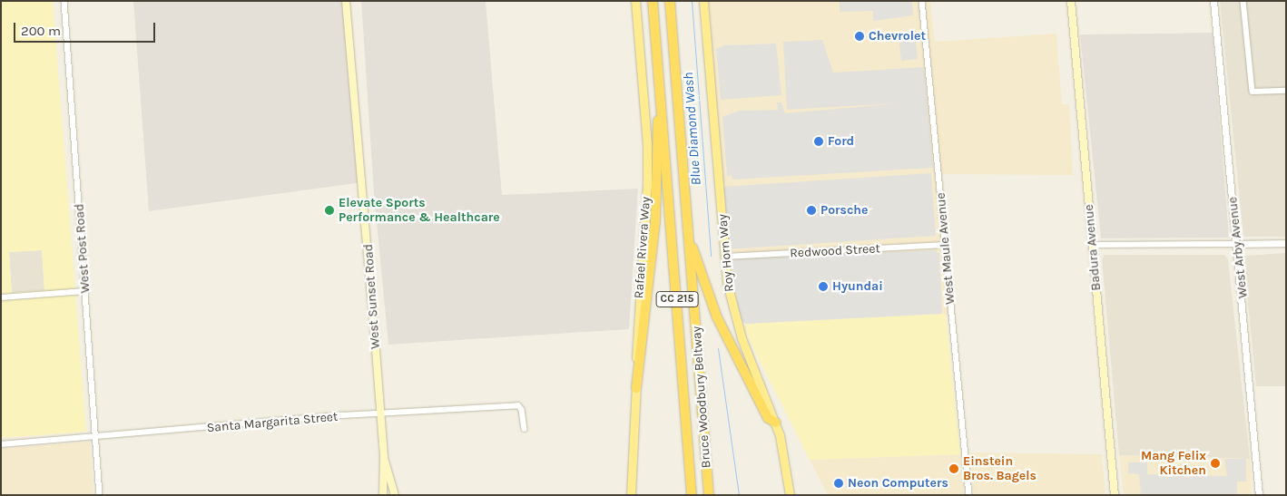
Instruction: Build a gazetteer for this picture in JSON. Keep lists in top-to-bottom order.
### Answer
{
  "streets": {
    "highway": ["CC 215", "Bruce Woodbury Beltway"],
    "main road": [
      "Rafael Rivera Way",
      "Badura Avenue",
      "Roy Horn Way",
      "West Sunset Road"
    ],
    "street": [
      "West Arby Avenue",
      "West Post Road",
      "West Maule Avenue",
      "Redwood Street",
      "Santa Margarita Street"
    ]
  },
  "crossings": [
    ["West Post Road", "Santa Margarita Street"],
    ["West Maule Avenue", "Redwood Street"],
    ["Redwood Street", "Roy Horn Way"],
    ["West Sunset Road", "Santa Margarita Street"]
  ],
  "water": ["Blue Diamond Wash"],
  "places": [
    "Chevrolet",
    "Ford",
    "Elevate Sports Performance & Healthcare",
    "Porsche",
    "Hyundai",
    "Mang Felix Kitchen",
    "Einstein Bros. Bagels",
    "Neon Computers"
  ],
  "scale_bar": "200 m"
}
